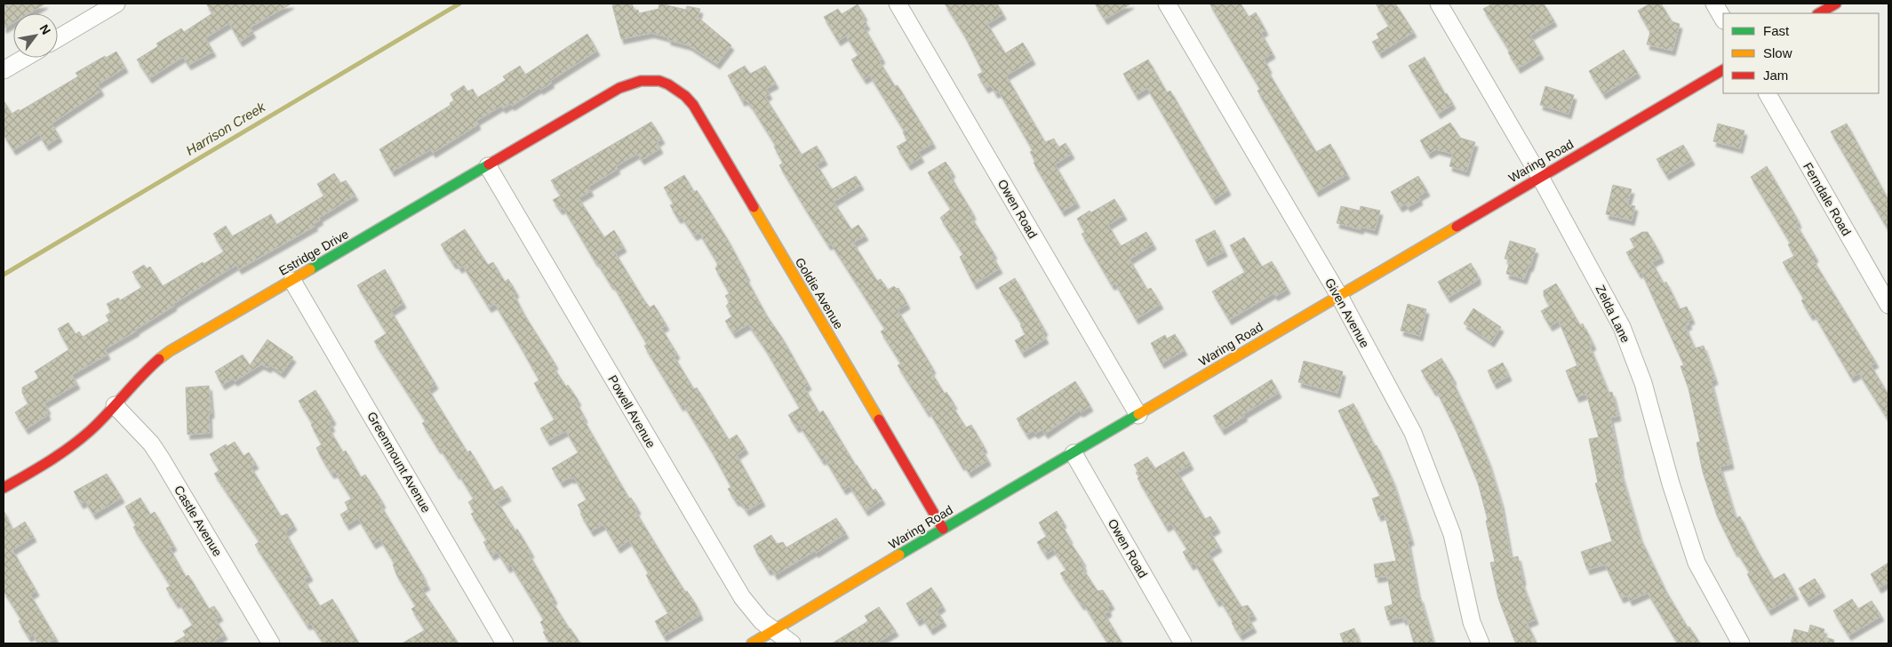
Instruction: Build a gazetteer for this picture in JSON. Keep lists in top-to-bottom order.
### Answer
{
  "streets": {
    "street": [
      "Waring Road",
      "Ferndale Road",
      "Owen Road",
      "Estridge Drive",
      "Goldie Avenue",
      "Given Avenue",
      "Zelda Lane",
      "Powell Avenue",
      "Greenmount Avenue",
      "Castle Avenue"
    ]
  },
  "crossings": [
    ["Waring Road", "Owen Road"],
    ["Waring Road", "Goldie Avenue"],
    ["Waring Road", "Given Avenue"],
    ["Waring Road", "Zelda Lane"],
    ["Waring Road", "Powell Avenue"],
    ["Estridge Drive", "Goldie Avenue"],
    ["Estridge Drive", "Powell Avenue"],
    ["Estridge Drive", "Greenmount Avenue"],
    ["Estridge Drive", "Castle Avenue"]
  ],
  "water": ["Harrison Creek"],
  "legend": ["Fast", "Slow", "Jam"],
  "north": "top right"
}
